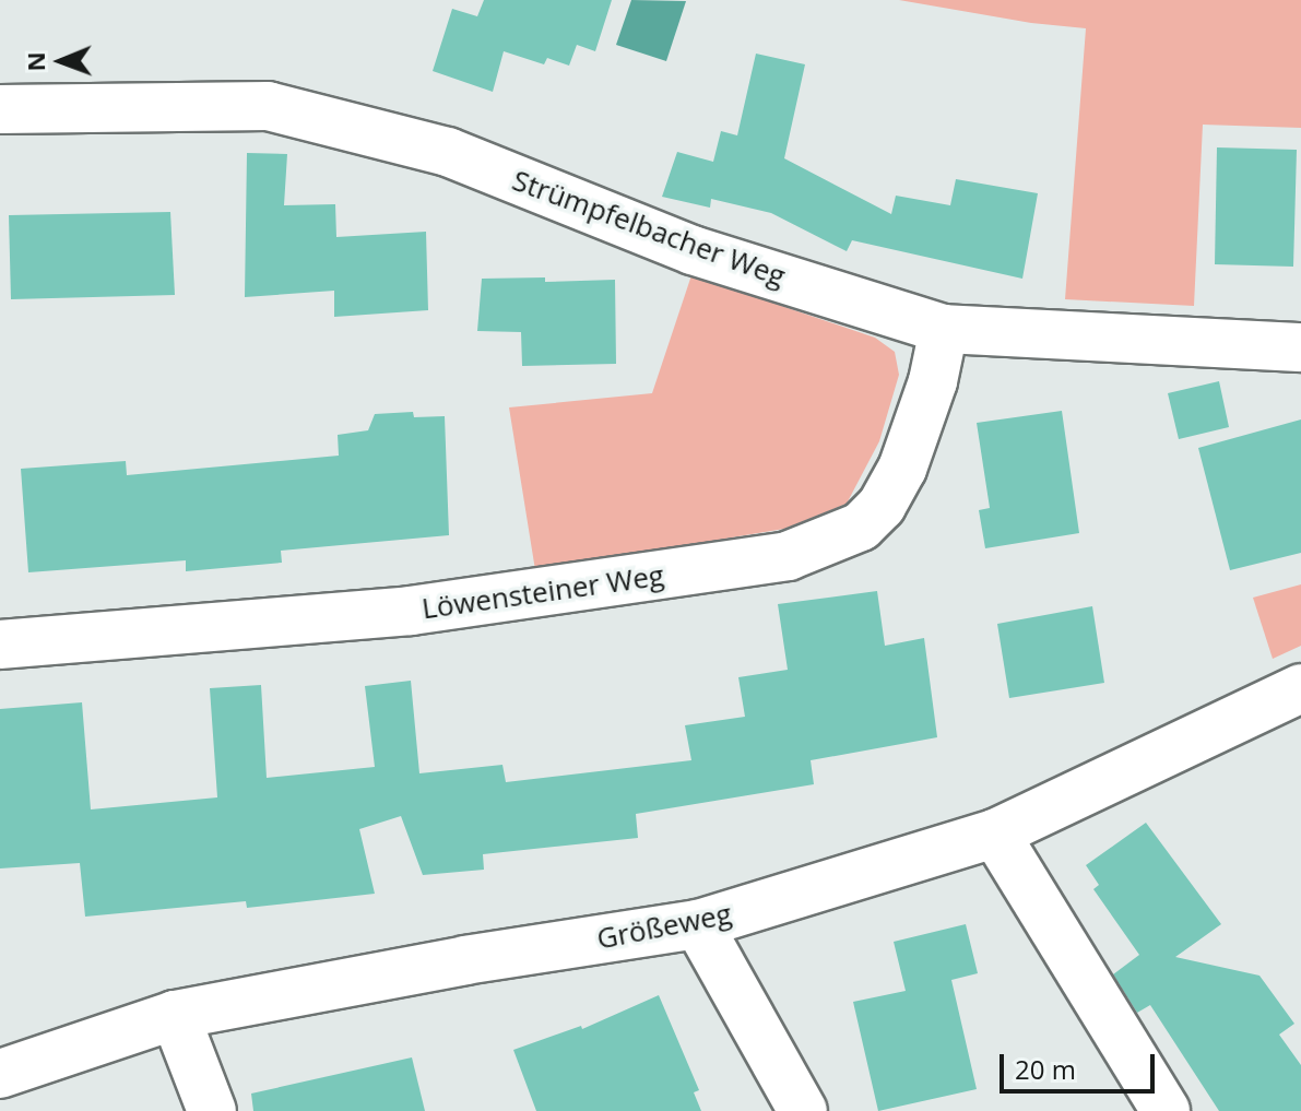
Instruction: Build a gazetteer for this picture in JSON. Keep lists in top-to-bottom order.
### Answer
{
  "streets": {
    "street": ["Strümpfelbacher Weg", "Löwensteiner Weg", "Größeweg"]
  },
  "crossings": [
    ["Strümpfelbacher Weg", "Löwensteiner Weg"]
  ],
  "scale_bar": "20 m",
  "north": "left"
}
